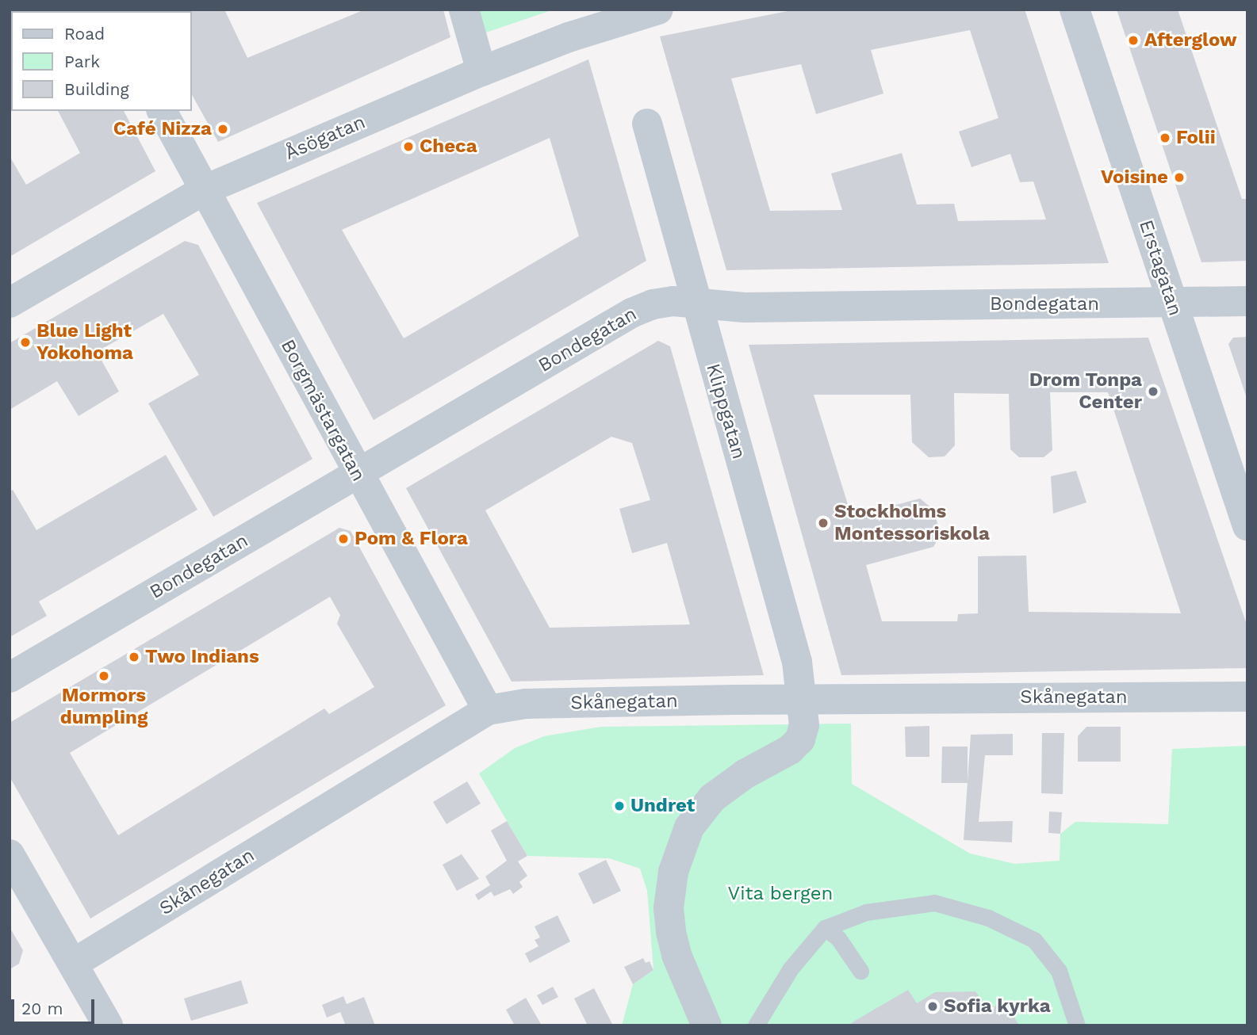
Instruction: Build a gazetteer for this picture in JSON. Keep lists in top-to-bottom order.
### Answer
{
  "streets": {
    "street": [
      "Åsögatan",
      "Erstagatan",
      "Bondegatan",
      "Borgmästargatan",
      "Klippgatan",
      "Skånegatan"
    ]
  },
  "crossings": [
    ["Åsögatan", "Borgmästargatan"],
    ["Erstagatan", "Bondegatan"],
    ["Bondegatan", "Borgmästargatan"],
    ["Bondegatan", "Klippgatan"],
    ["Borgmästargatan", "Skånegatan"],
    ["Klippgatan", "Skånegatan"]
  ],
  "parks": ["Vita bergen"],
  "places": [
    "Afterglow",
    "Café Nizza",
    "Folii",
    "Checa",
    "Voisine",
    "Blue Light Yokohoma",
    "Drom Tonpa Center",
    "Stockholms Montessoriskola",
    "Pom & Flora",
    "Two Indians",
    "Mormors dumpling",
    "Undret",
    "Sofia kyrka"
  ],
  "legend": ["Road", "Park", "Building"],
  "scale_bar": "20 m"
}
